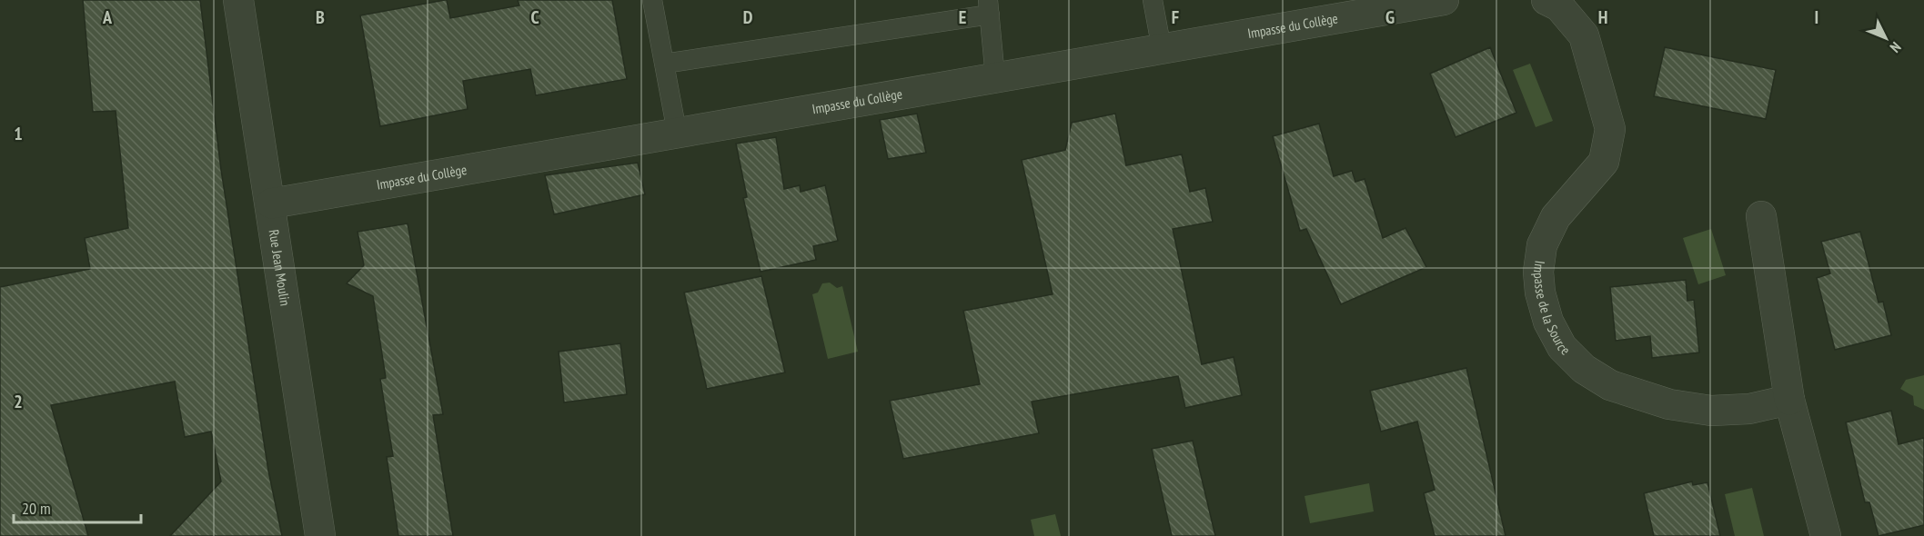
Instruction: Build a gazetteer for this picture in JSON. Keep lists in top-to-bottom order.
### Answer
{
  "streets": {
    "street": ["Impasse du Collège", "Rue Jean Moulin", "Impasse de la Source"]
  },
  "crossings": [
    ["Impasse du Collège", "Rue Jean Moulin"]
  ],
  "scale_bar": "20 m",
  "north": "bottom right",
  "grid": {
    "columns": [
      "A",
      "B",
      "C",
      "D",
      "E",
      "F",
      "G",
      "H",
      "I"
    ],
    "rows": ["1", "2"]
  }
}
